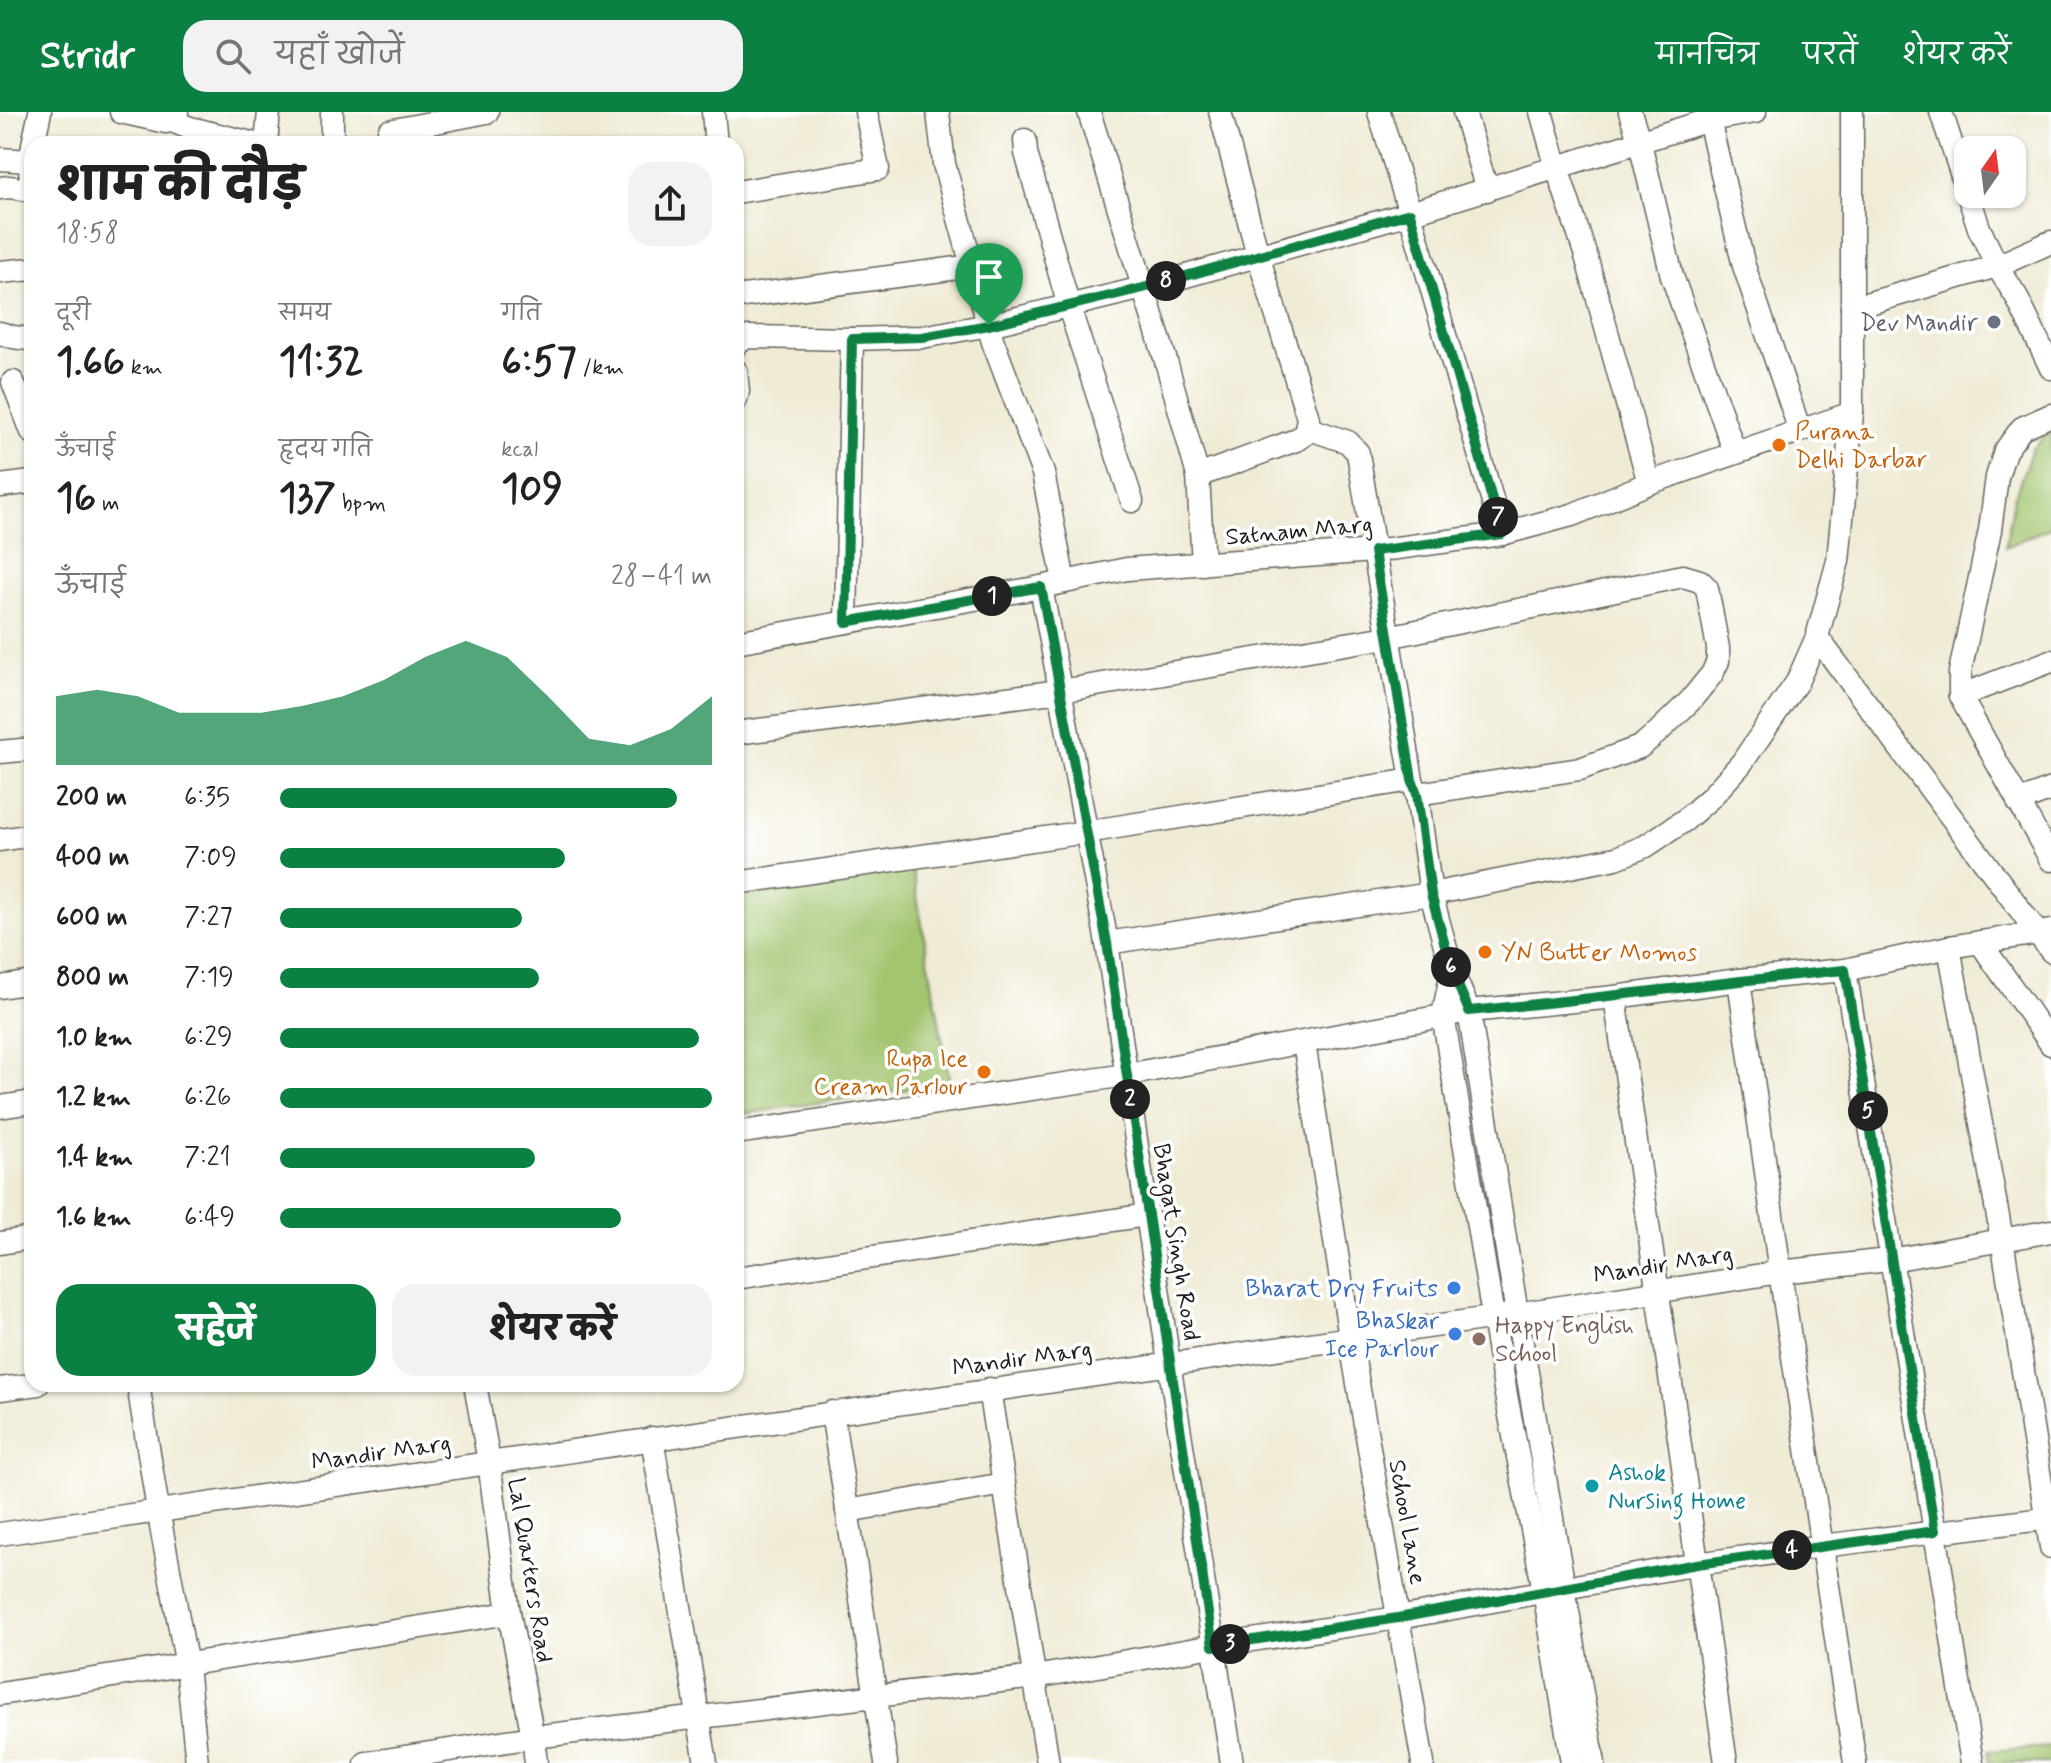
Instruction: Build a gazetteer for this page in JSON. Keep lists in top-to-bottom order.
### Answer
{
  "streets": {
    "street": [
      "Satnam Marg",
      "Bhagat Singh Road",
      "Mandir Marg",
      "School Lane",
      "Lal Quarters Road"
    ]
  },
  "crossings": [
    ["Satnam Marg", "Bhagat Singh Road"],
    ["Bhagat Singh Road", "Mandir Marg"],
    ["Mandir Marg", "School Lane"],
    ["Mandir Marg", "Lal Quarters Road"]
  ],
  "places": [
    "Dev Mandir",
    "Purana Delhi Darbar",
    "YN Butter Momos",
    "Rupa Ice Cream Parlour",
    "Bharat Dry Fruits",
    "Bhaskar Ice Parlour",
    "Happy English School",
    "Ashok Nursing Home"
  ],
  "north": "top",
  "page": {
    "header": "Stridr",
    "search": "यहाँ खोजें",
    "nav": ["मानचित्र", "परतें", "शेयर करें"],
    "heading": ["शाम की दौड़", "18:58"],
    "pins": [
      "8",
      "7",
      "1",
      "6",
      "2",
      "5",
      "4",
      "3"
    ],
    "stats": [
      ["दूरी", "1.66 km"],
      ["समय", "11:32"],
      ["गति", "6:57 /km"],
      ["ऊँचाई", "16 m"],
      ["हृदय गति", "137 bpm"],
      ["kcal", "109"]
    ],
    "chart": ["ऊँचाई", "28–41 m"],
    "list": [
      {
        "name": "200 m",
        "note": "6:35"
      },
      {
        "name": "400 m",
        "note": "7:09"
      },
      {
        "name": "600 m",
        "note": "7:27"
      },
      {
        "name": "800 m",
        "note": "7:19"
      },
      {
        "name": "1.0 km",
        "note": "6:29"
      },
      {
        "name": "1.2 km",
        "note": "6:26"
      },
      {
        "name": "1.4 km",
        "note": "7:21"
      },
      {
        "name": "1.6 km",
        "note": "6:49"
      }
    ],
    "buttons": ["सहेजें", "शेयर करें"]
  }
}
